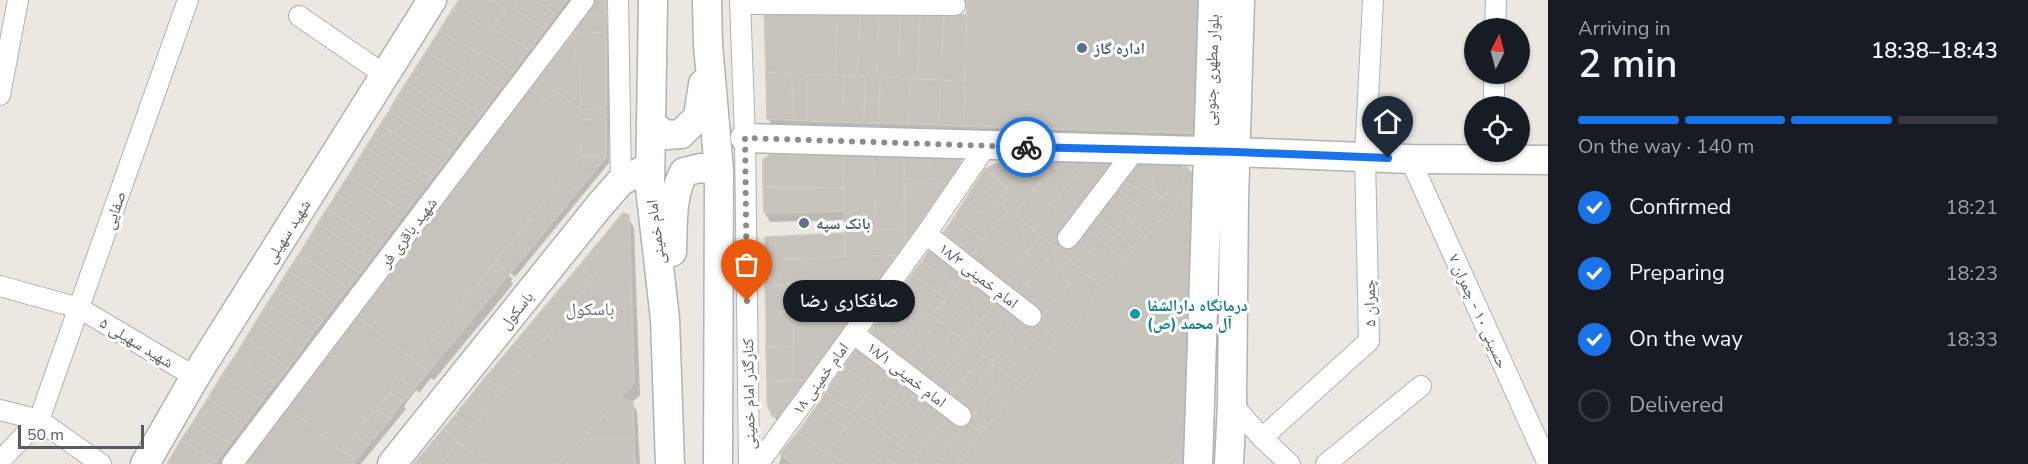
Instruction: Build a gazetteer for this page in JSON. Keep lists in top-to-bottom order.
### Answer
{
  "streets": {
    "street": [
      "بلوار مطهری جنوبی",
      "صفایی",
      "شهید سهیلی",
      "شهید باقری فر",
      "امام خمینی",
      "امام خمینی ۱۸/۳",
      "چمران ۵",
      "باسکول",
      "حسينی ۱۰ - چمران ۷",
      "شهید سهیلی ۵",
      "امام خمینی ۱۸/۱",
      "امام خمینی ۱۸",
      "کنارگذر امام خمینی"
    ]
  },
  "crossings": [
    ["صفایی", "شهید سهیلی ۵"],
    ["شهید سهیلی", "شهید سهیلی ۵"],
    ["امام خمینی", "باسکول"],
    ["امام خمینی ۱۸/۳", "امام خمینی ۱۸"],
    ["امام خمینی ۱۸/۱", "امام خمینی ۱۸"]
  ],
  "districts": ["باسکول"],
  "places": [
    "اداره گاز",
    "بانک سپه",
    "صافکاری رضا",
    "درمانگاه دارالشفا آل محمد (ص)"
  ],
  "scale_bar": "50 m",
  "north": "top",
  "page": {
    "heading": ["2 min", "Arriving in", "18:38–18:43"],
    "bar": "On the way · 140 m",
    "list": [
      ["Confirmed", "18:21"],
      ["Preparing", "18:23"],
      ["On the way", "18:33"],
      "Delivered"
    ],
    "bubble": "صافکاری رضا",
    "scale": "50 m"
  }
}
